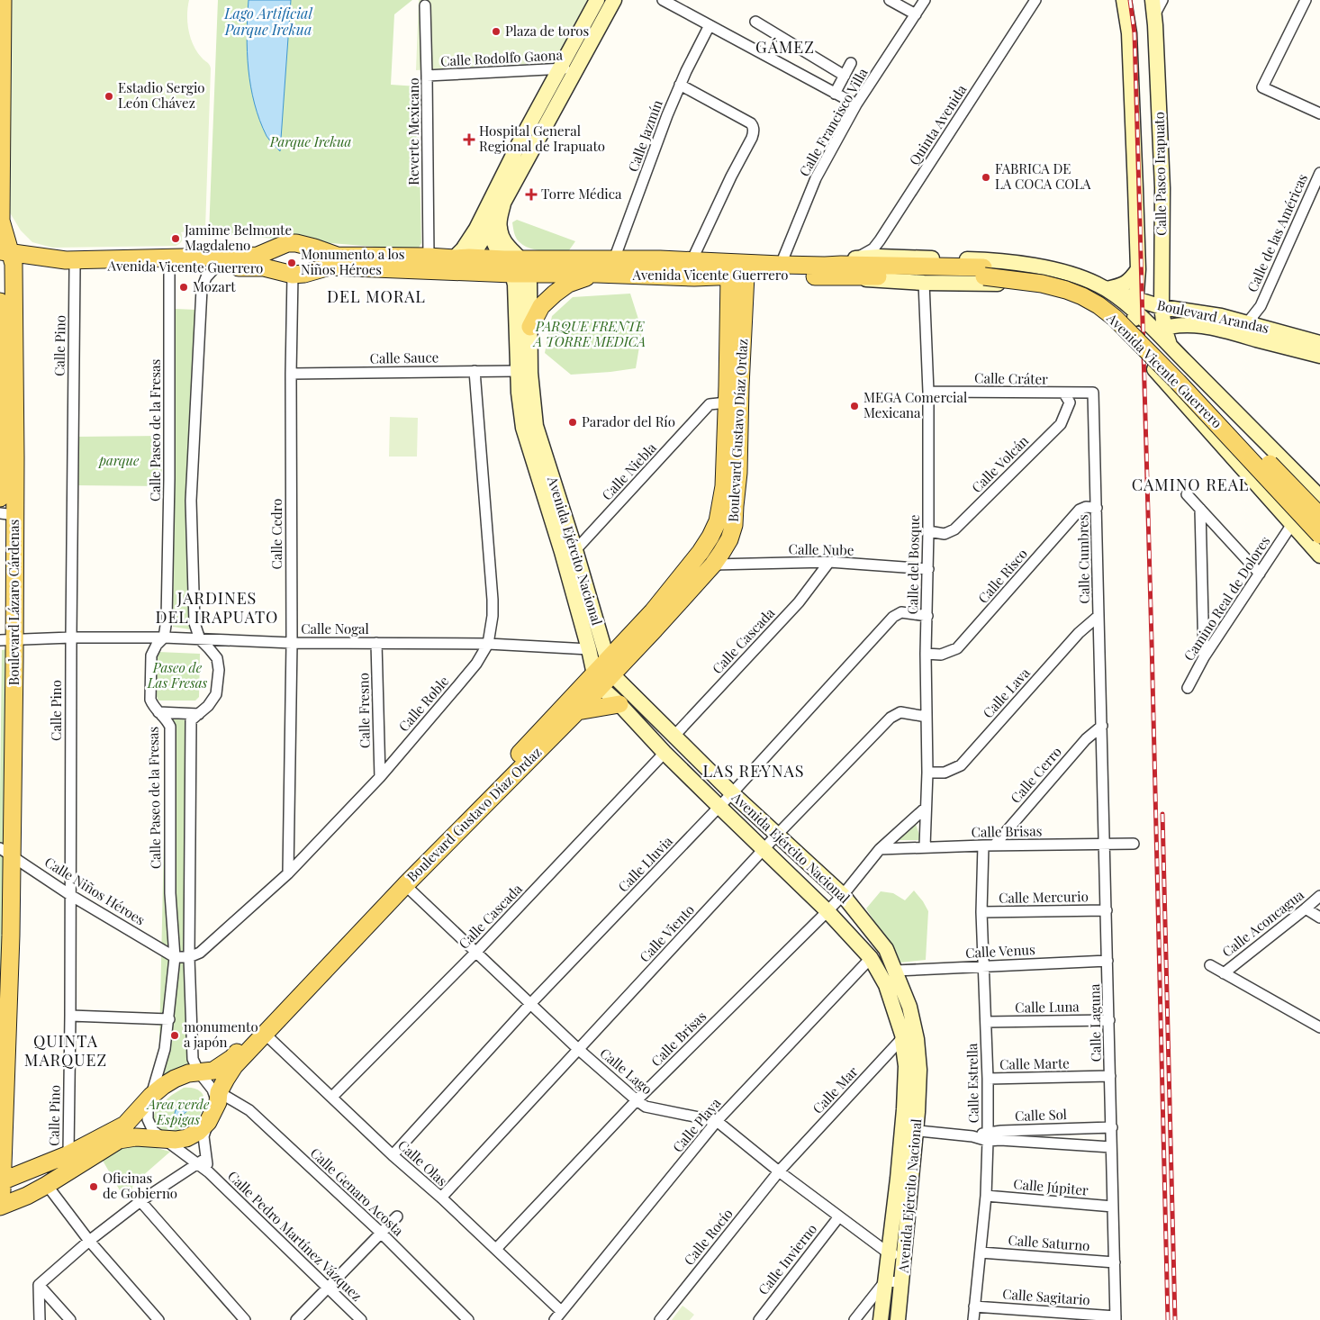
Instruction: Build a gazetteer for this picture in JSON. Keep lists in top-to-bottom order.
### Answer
{
  "streets": {
    "main road": [
      "Calle Paseo Irapuato",
      "Avenida Vicente Guerrero",
      "Boulevard Arandas",
      "Boulevard Gustavo Díaz Ordaz",
      "Avenida Ejército Nacional",
      "Boulevard Lázaro Cárdenas"
    ],
    "street": [
      "Calle Rodolfo Gaona",
      "Calle Francisco Villa",
      "Quinta Avenida",
      "Reverte Mexicano",
      "Calle Jazmín",
      "Calle de las Américas",
      "Calle Pino",
      "Calle Sauce",
      "Calle Cráter",
      "Calle Paseo de la Fresas",
      "Calle Volcán",
      "Calle Niebla",
      "Calle Cedro",
      "Calle Nube",
      "Calle Cumbres",
      "Calle del Bosque",
      "Calle Risco",
      "Camino Real de Dolores",
      "Calle Nogal",
      "Calle Cascada",
      "Calle Lava",
      "Calle Roble",
      "Calle Fresno",
      "Calle Cerro",
      "Calle Brisas",
      "Calle Lluvia",
      "Calle Niños Héroes",
      "Calle Mercurio",
      "Calle Aconcagua",
      "Calle Viento",
      "Calle Venus",
      "Calle Luna",
      "Calle Laguna",
      "Calle Marte",
      "Calle Lago",
      "Calle Estrella",
      "Calle Mar",
      "Calle Sol",
      "Calle Playa",
      "Calle Olas",
      "Calle Júpiter",
      "Calle Genaro Acosta",
      "Calle Pedro Martínez Vázquez",
      "Calle Rocío",
      "Calle Saturno",
      "Calle Invierno",
      "Calle Sagitario"
    ]
  },
  "crossings": [
    ["Calle Rodolfo Gaona", "Reverte Mexicano"],
    ["Calle Francisco Villa", "Avenida Vicente Guerrero"],
    ["Quinta Avenida", "Avenida Vicente Guerrero"],
    ["Quinta Avenida", "Boulevard Arandas"],
    ["Reverte Mexicano", "Avenida Vicente Guerrero"],
    ["Calle Jazmín", "Avenida Vicente Guerrero"],
    ["Calle Paseo Irapuato", "Boulevard Arandas"],
    ["Calle de las Américas", "Boulevard Arandas"],
    ["Avenida Vicente Guerrero", "Boulevard Arandas"],
    ["Avenida Vicente Guerrero", "Calle Pino"],
    ["Avenida Vicente Guerrero", "Calle Paseo de la Fresas"],
    ["Avenida Vicente Guerrero", "Boulevard Gustavo Díaz Ordaz"],
    ["Avenida Vicente Guerrero", "Calle Cedro"],
    ["Avenida Vicente Guerrero", "Avenida Ejército Nacional"],
    ["Avenida Vicente Guerrero", "Boulevard Lázaro Cárdenas"],
    ["Calle Pino", "Boulevard Gustavo Díaz Ordaz"],
    ["Calle Pino", "Calle Nogal"],
    ["Calle Pino", "Calle Niños Héroes"],
    ["Calle Sauce", "Calle Cedro"],
    ["Calle Sauce", "Avenida Ejército Nacional"],
    ["Calle Sauce", "Calle Roble"],
    ["Calle Cráter", "Calle Volcán"],
    ["Calle Cráter", "Calle Cumbres"],
    ["Calle Cráter", "Calle del Bosque"],
    ["Calle Paseo de la Fresas", "Boulevard Gustavo Díaz Ordaz"],
    ["Calle Paseo de la Fresas", "Calle Nogal"],
    ["Calle Paseo de la Fresas", "Calle Niños Héroes"],
    ["Calle Paseo de la Fresas", "Calle Genaro Acosta"],
    ["Calle Paseo de la Fresas", "Calle Pedro Martínez Vázquez"],
    ["Boulevard Gustavo Díaz Ordaz", "Calle Niebla"],
    ["Boulevard Gustavo Díaz Ordaz", "Calle Nube"],
    ["Boulevard Gustavo Díaz Ordaz", "Avenida Ejército Nacional"],
    ["Boulevard Gustavo Díaz Ordaz", "Boulevard Lázaro Cárdenas"],
    ["Boulevard Gustavo Díaz Ordaz", "Calle Lago"],
    ["Boulevard Gustavo Díaz Ordaz", "Calle Olas"],
    ["Boulevard Gustavo Díaz Ordaz", "Calle Genaro Acosta"],
    ["Boulevard Gustavo Díaz Ordaz", "Calle Pedro Martínez Vázquez"],
    ["Calle Volcán", "Calle del Bosque"],
    ["Calle Niebla", "Avenida Ejército Nacional"],
    ["Calle Cedro", "Calle Nogal"],
    ["Calle Cedro", "Calle Roble"],
    ["Calle Nube", "Calle del Bosque"],
    ["Calle Nube", "Calle Cascada"],
    ["Avenida Ejército Nacional", "Calle Nogal"],
    ["Avenida Ejército Nacional", "Calle Cascada"],
    ["Avenida Ejército Nacional", "Calle Brisas"],
    ["Avenida Ejército Nacional", "Calle Lluvia"],
    ["Avenida Ejército Nacional", "Calle Viento"],
    ["Avenida Ejército Nacional", "Calle Venus"],
    ["Avenida Ejército Nacional", "Calle Lago"],
    ["Avenida Ejército Nacional", "Calle Mar"],
    ["Avenida Ejército Nacional", "Calle Sol"],
    ["Avenida Ejército Nacional", "Calle Playa"],
    ["Calle Cumbres", "Calle Risco"],
    ["Calle Cumbres", "Calle Lava"],
    ["Calle Cumbres", "Calle Cerro"],
    ["Calle Cumbres", "Calle Laguna"],
    ["Calle del Bosque", "Calle Risco"],
    ["Calle del Bosque", "Calle Lava"],
    ["Calle del Bosque", "Calle Brisas"],
    ["Calle del Bosque", "Calle Lluvia"],
    ["Calle del Bosque", "Calle Viento"],
    ["Boulevard Lázaro Cárdenas", "Calle Nogal"],
    ["Boulevard Lázaro Cárdenas", "Calle Niños Héroes"],
    ["Calle Nogal", "Calle Roble"],
    ["Calle Nogal", "Calle Fresno"],
    ["Calle Cascada", "Calle Lago"],
    ["Calle Cascada", "Calle Olas"],
    ["Calle Roble", "Calle Fresno"],
    ["Calle Cerro", "Calle Brisas"],
    ["Calle Cerro", "Calle Laguna"],
    ["Calle Brisas", "Calle Laguna"],
    ["Calle Brisas", "Calle Lago"],
    ["Calle Brisas", "Calle Estrella"],
    ["Calle Brisas", "Calle Olas"],
    ["Calle Lluvia", "Calle Lago"],
    ["Calle Lluvia", "Calle Olas"],
    ["Calle Mercurio", "Calle Laguna"],
    ["Calle Mercurio", "Calle Estrella"],
    ["Calle Viento", "Calle Lago"],
    ["Calle Viento", "Calle Olas"],
    ["Calle Venus", "Calle Laguna"],
    ["Calle Venus", "Calle Estrella"],
    ["Calle Luna", "Calle Laguna"],
    ["Calle Luna", "Calle Estrella"],
    ["Calle Laguna", "Calle Marte"],
    ["Calle Laguna", "Calle Sol"],
    ["Calle Laguna", "Calle Júpiter"],
    ["Calle Laguna", "Calle Saturno"],
    ["Calle Laguna", "Calle Sagitario"],
    ["Calle Marte", "Calle Estrella"],
    ["Calle Lago", "Calle Mar"],
    ["Calle Lago", "Calle Playa"],
    ["Calle Lago", "Calle Rocío"],
    ["Calle Lago", "Calle Invierno"],
    ["Calle Estrella", "Calle Sol"],
    ["Calle Estrella", "Calle Júpiter"],
    ["Calle Estrella", "Calle Saturno"],
    ["Calle Estrella", "Calle Sagitario"],
    ["Calle Mar", "Calle Rocío"],
    ["Calle Playa", "Calle Olas"],
    ["Calle Genaro Acosta", "Calle Pedro Martínez Vázquez"]
  ],
  "districts": [
    "GÁMEZ",
    "DEL MORAL",
    "CAMINO REAL",
    "JARDINES DEL IRAPUATO",
    "LAS REYNAS",
    "QUINTA MARQUEZ"
  ],
  "water": ["Lago Artificial Parque Irekua"],
  "parks": [
    "Parque Irekua",
    "PARQUE FRENTE A TORRE MEDICA",
    "parque",
    "Paseo de Las Fresas",
    "Area verde Espigas"
  ],
  "places": {
    "other": [
      "Plaza de toros",
      "Estadio Sergio León Chávez",
      "FABRICA DE LA COCA COLA",
      "Jamime Belmonte Magdaleno",
      "Monumento a los Niños Héroes",
      "Mozart",
      "MEGA Comercial Mexicana",
      "Parador del Río",
      "monumento a japón",
      "Oficinas de Gobierno"
    ],
    "health": ["Hospital General Regional de Irapuato", "Torre Médica"]
  }
}
